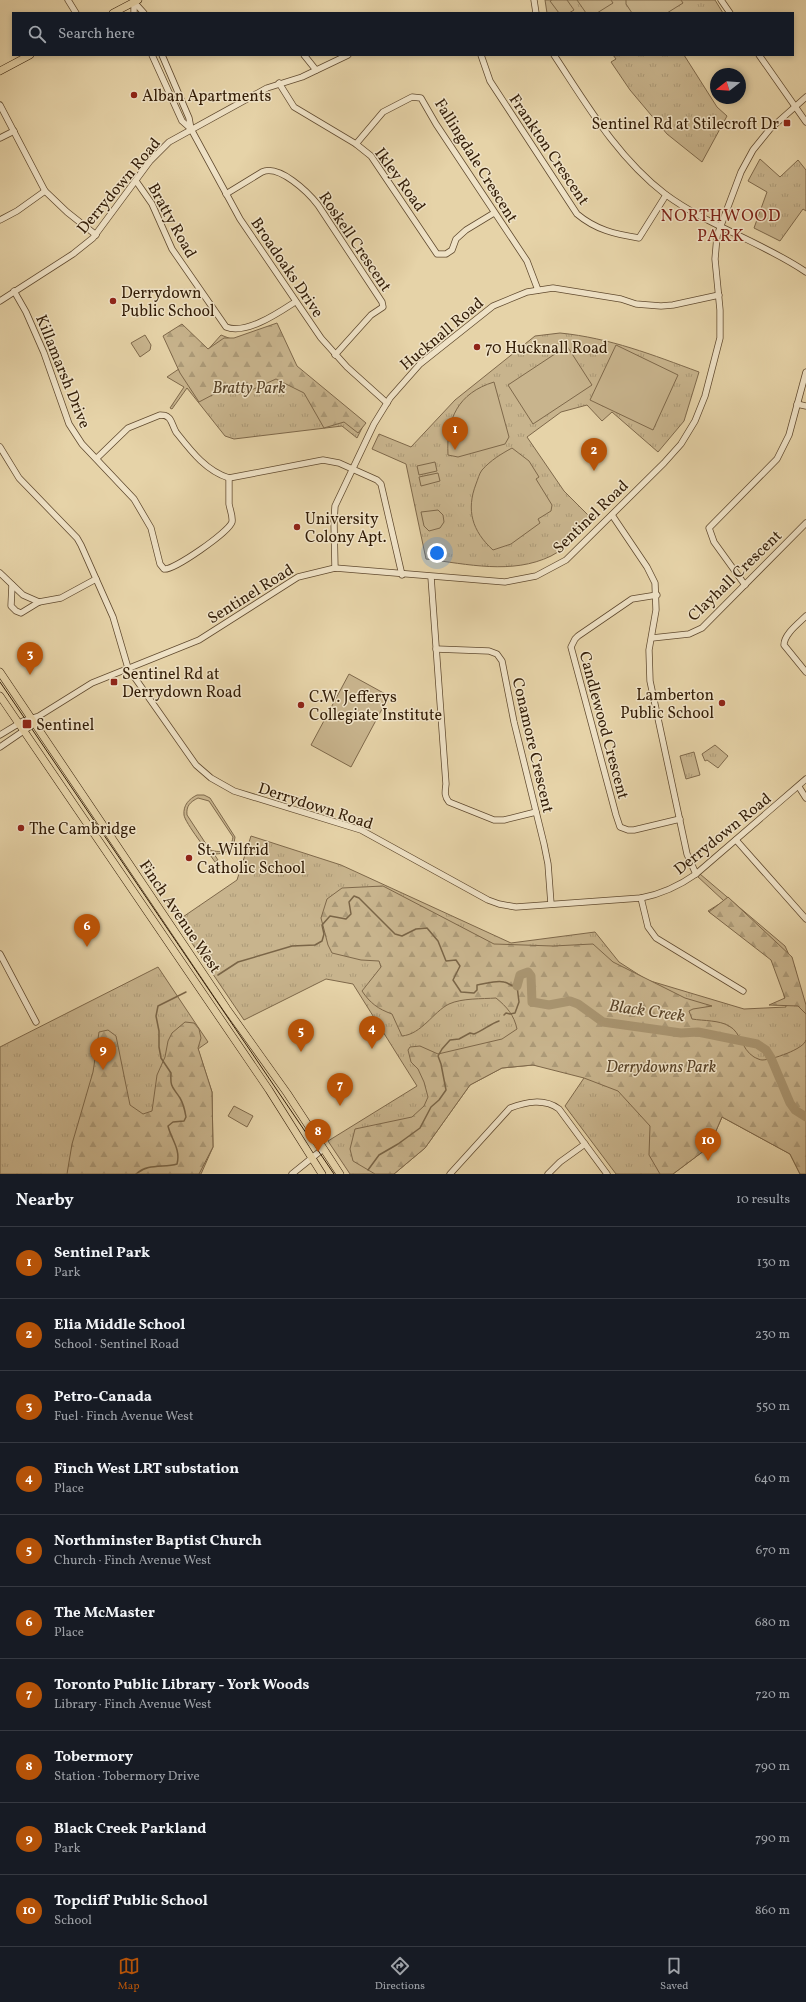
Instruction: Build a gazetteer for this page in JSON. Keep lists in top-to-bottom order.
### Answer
{
  "streets": {
    "main road": ["Finch Avenue West"],
    "street": [
      "Frankton Crescent",
      "Fallingdale Crescent",
      "Ikley Road",
      "Derrydown Road",
      "Bratty Road",
      "Roskell Crescent",
      "Broadoaks Drive",
      "Hucknall Road",
      "Killamarsh Drive",
      "Sentinel Road",
      "Clayhall Crescent",
      "Candlewood Crescent",
      "Conamore Crescent"
    ]
  },
  "crossings": [
    ["Fallingdale Crescent", "Ikley Road"],
    ["Fallingdale Crescent", "Hucknall Road"],
    ["Ikley Road", "Derrydown Road"],
    ["Derrydown Road", "Bratty Road"],
    ["Derrydown Road", "Broadoaks Drive"],
    ["Derrydown Road", "Killamarsh Drive"],
    ["Derrydown Road", "Sentinel Road"],
    ["Derrydown Road", "Conamore Crescent"],
    ["Bratty Road", "Broadoaks Drive"],
    ["Roskell Crescent", "Broadoaks Drive"],
    ["Broadoaks Drive", "Hucknall Road"],
    ["Hucknall Road", "Sentinel Road"],
    ["Sentinel Road", "Finch Avenue West"]
  ],
  "districts": ["NORTHWOOD PARK"],
  "water": ["Black Creek"],
  "parks": ["Bratty Park", "Derrydowns Park"],
  "places": {
    "other": [
      "Alban Apartments",
      "Derrydown Public School",
      "70 Hucknall Road",
      "University Colony Apt.",
      "Lamberton Public School",
      "C.W. Jefferys Collegiate Institute",
      "The Cambridge",
      "St. Wilfrid Catholic School"
    ],
    "transit": ["Sentinel Rd at Stilecroft Dr", "Sentinel Rd at Derrydown Road", "Sentinel"]
  },
  "north": "left",
  "page": {
    "search": "Search here",
    "pins": [
      "1",
      "2",
      "3",
      "6",
      "4",
      "5",
      "9",
      "7",
      "8",
      "10"
    ],
    "heading": ["Nearby", "10 results"],
    "list": [
      {
        "mark": "1",
        "name": "Sentinel Park",
        "note": "Park",
        "value": "130 m"
      },
      {
        "mark": "2",
        "name": "Elia Middle School",
        "note": "School · Sentinel Road",
        "value": "230 m"
      },
      {
        "mark": "3",
        "name": "Petro-Canada",
        "note": "Fuel · Finch Avenue West",
        "value": "550 m"
      },
      {
        "mark": "4",
        "name": "Finch West LRT substation",
        "note": "Place",
        "value": "640 m"
      },
      {
        "mark": "5",
        "name": "Northminster Baptist Church",
        "note": "Church · Finch Avenue West",
        "value": "670 m"
      },
      {
        "mark": "6",
        "name": "The McMaster",
        "note": "Place",
        "value": "680 m"
      },
      {
        "mark": "7",
        "name": "Toronto Public Library - York Woods",
        "note": "Library · Finch Avenue West",
        "value": "720 m"
      },
      {
        "mark": "8",
        "name": "Tobermory",
        "note": "Station · Tobermory Drive",
        "value": "790 m"
      },
      {
        "mark": "9",
        "name": "Black Creek Parkland",
        "note": "Park",
        "value": "790 m"
      },
      {
        "mark": "10",
        "name": "Topcliff Public School",
        "note": "School",
        "value": "860 m"
      }
    ],
    "nav": ["Map", "Directions", "Saved"]
  }
}
